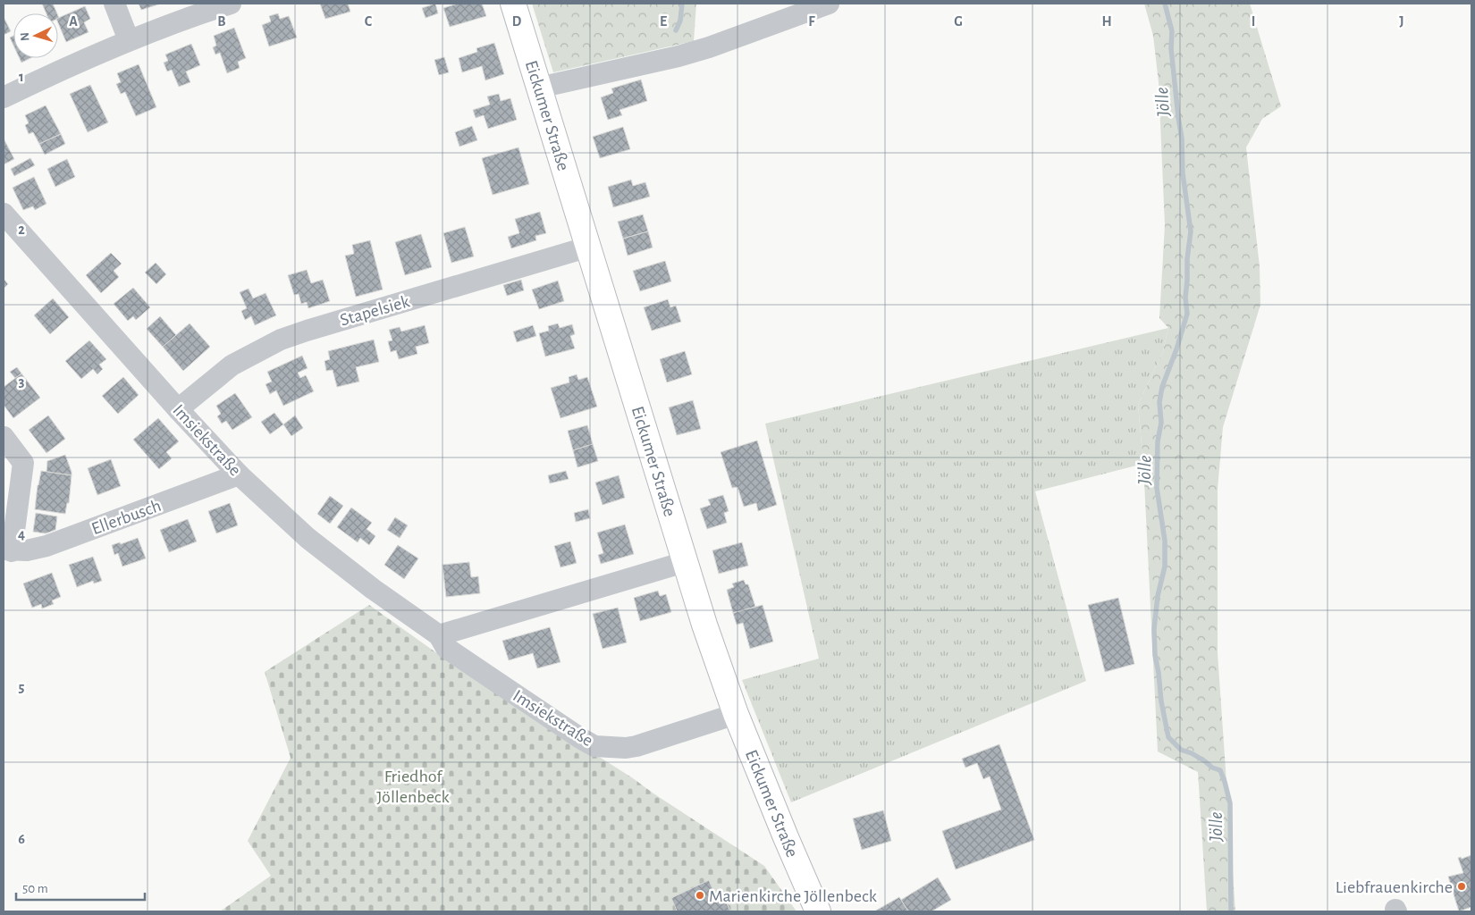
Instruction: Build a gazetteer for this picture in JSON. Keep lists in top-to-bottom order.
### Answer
{
  "streets": {
    "main road": ["Eickumer Straße"],
    "street": ["Stapelsiek", "Imsiekstraße", "Ellerbusch"]
  },
  "crossings": [
    ["Eickumer Straße", "Stapelsiek"],
    ["Eickumer Straße", "Imsiekstraße"],
    ["Stapelsiek", "Imsiekstraße"],
    ["Imsiekstraße", "Ellerbusch"]
  ],
  "water": ["Jölle"],
  "parks": ["Friedhof Jöllenbeck"],
  "places": ["Liebfrauenkirche", "Marienkirche Jöllenbeck"],
  "scale_bar": "50 m",
  "north": "left",
  "grid": {
    "columns": [
      "A",
      "B",
      "C",
      "D",
      "E",
      "F",
      "G",
      "H",
      "I",
      "J"
    ],
    "rows": [
      "1",
      "2",
      "3",
      "4",
      "5",
      "6"
    ]
  }
}
